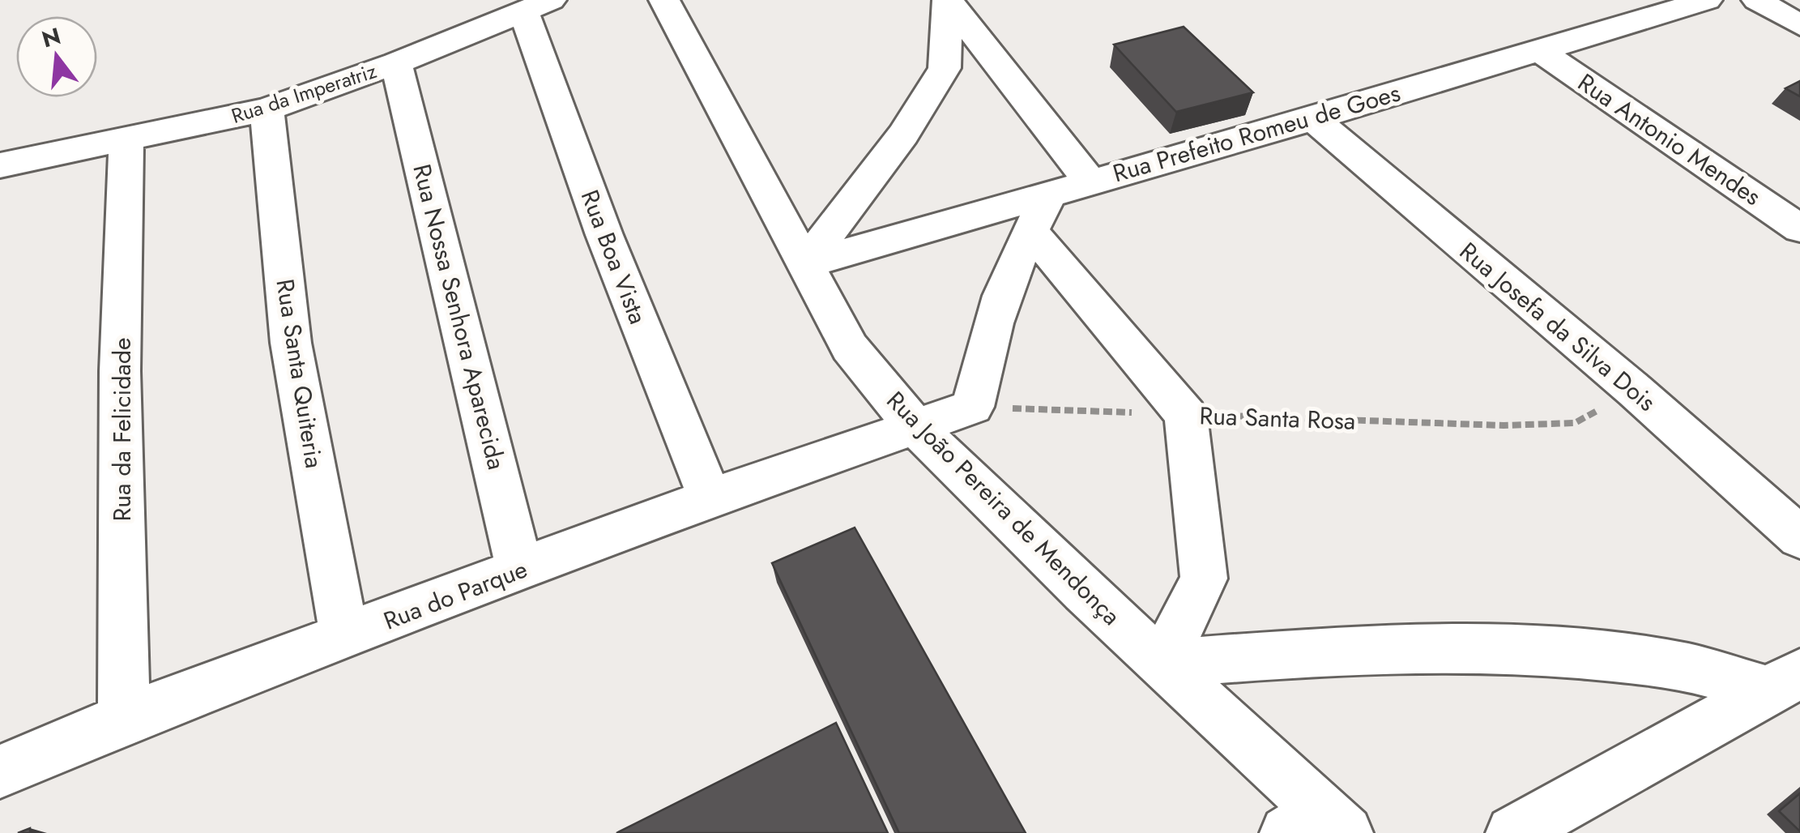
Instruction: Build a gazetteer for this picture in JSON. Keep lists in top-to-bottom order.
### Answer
{
  "streets": {
    "street": [
      "Rua da Imperatriz",
      "Rua Prefeito Romeu de Goes",
      "Rua Antonio Mendes",
      "Rua Boa Vista",
      "Rua Nossa Senhora Aparecida",
      "Rua Josefa da Silva Dois",
      "Rua Santa Quiteria",
      "Rua da Felicidade",
      "Rua João Pereira de Mendonça",
      "Rua do Parque"
    ],
    "path": ["Rua Santa Rosa"]
  },
  "crossings": [
    ["Rua da Imperatriz", "Rua Boa Vista"],
    ["Rua da Imperatriz", "Rua Nossa Senhora Aparecida"],
    ["Rua da Imperatriz", "Rua Santa Quiteria"],
    ["Rua da Imperatriz", "Rua da Felicidade"],
    ["Rua Prefeito Romeu de Goes", "Rua Antonio Mendes"],
    ["Rua Prefeito Romeu de Goes", "Rua Josefa da Silva Dois"],
    ["Rua Prefeito Romeu de Goes", "Rua João Pereira de Mendonça"],
    ["Rua Boa Vista", "Rua do Parque"],
    ["Rua Nossa Senhora Aparecida", "Rua do Parque"],
    ["Rua Josefa da Silva Dois", "Rua Santa Rosa"],
    ["Rua Santa Quiteria", "Rua do Parque"],
    ["Rua da Felicidade", "Rua do Parque"],
    ["Rua João Pereira de Mendonça", "Rua do Parque"]
  ],
  "north": "top"
}
